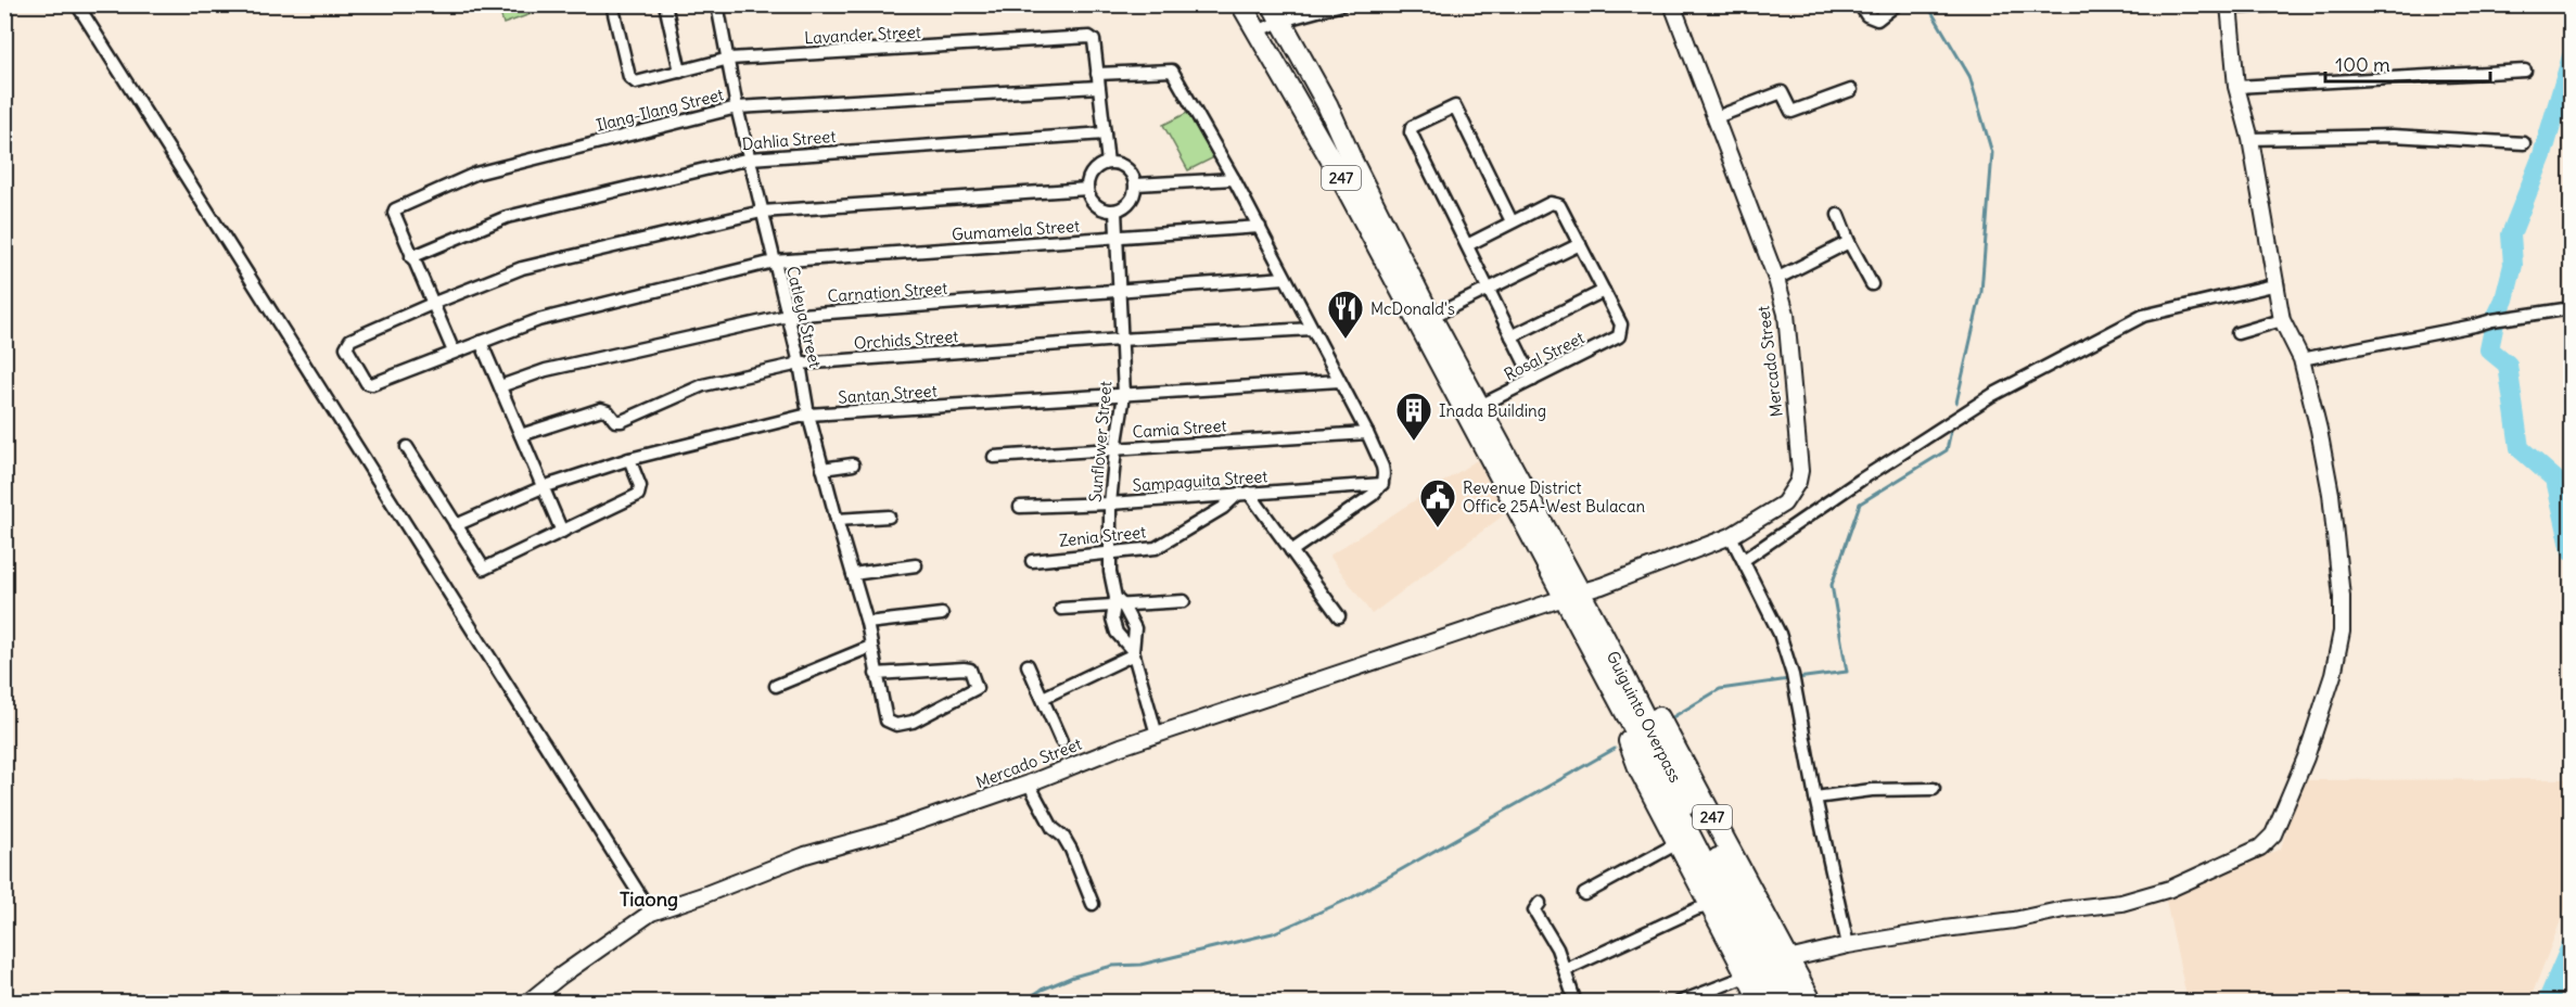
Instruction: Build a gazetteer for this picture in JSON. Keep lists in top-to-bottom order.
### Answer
{
  "streets": {
    "highway": ["247", "Guiguinto Overpass"],
    "street": [
      "Lavander Street",
      "Ilang-Ilang Street",
      "Dahlia Street",
      "Gumamela Street",
      "Carnation Street",
      "Catleya Street",
      "Orchids Street",
      "Rosal Street",
      "Mercado Street",
      "Santan Street",
      "Camia Street",
      "Sunflower Street",
      "Sampaguita Street",
      "Zenia Street"
    ]
  },
  "crossings": [
    ["Lavander Street", "Catleya Street"],
    ["Ilang-Ilang Street", "Dahlia Street"],
    ["Ilang-Ilang Street", "Gumamela Street"],
    ["Ilang-Ilang Street", "Catleya Street"],
    ["Dahlia Street", "Catleya Street"],
    ["247", "Rosal Street"],
    ["247", "Mercado Street"],
    ["247", "Guiguinto Overpass"],
    ["Gumamela Street", "Catleya Street"],
    ["Gumamela Street", "Sunflower Street"],
    ["Carnation Street", "Catleya Street"],
    ["Carnation Street", "Sunflower Street"],
    ["Catleya Street", "Orchids Street"],
    ["Catleya Street", "Santan Street"],
    ["Orchids Street", "Sunflower Street"],
    ["Mercado Street", "Sunflower Street"],
    ["Santan Street", "Sunflower Street"],
    ["Camia Street", "Sunflower Street"],
    ["Sunflower Street", "Sampaguita Street"],
    ["Sunflower Street", "Zenia Street"],
    ["Sampaguita Street", "Zenia Street"]
  ],
  "districts": ["Tiaong"],
  "places": {
    "restaurant": ["McDonald's"],
    "building": ["Inada Building"],
    "public building": ["Revenue District Office 25A-West Bulacan"]
  },
  "scale_bar": "100 m"
}
